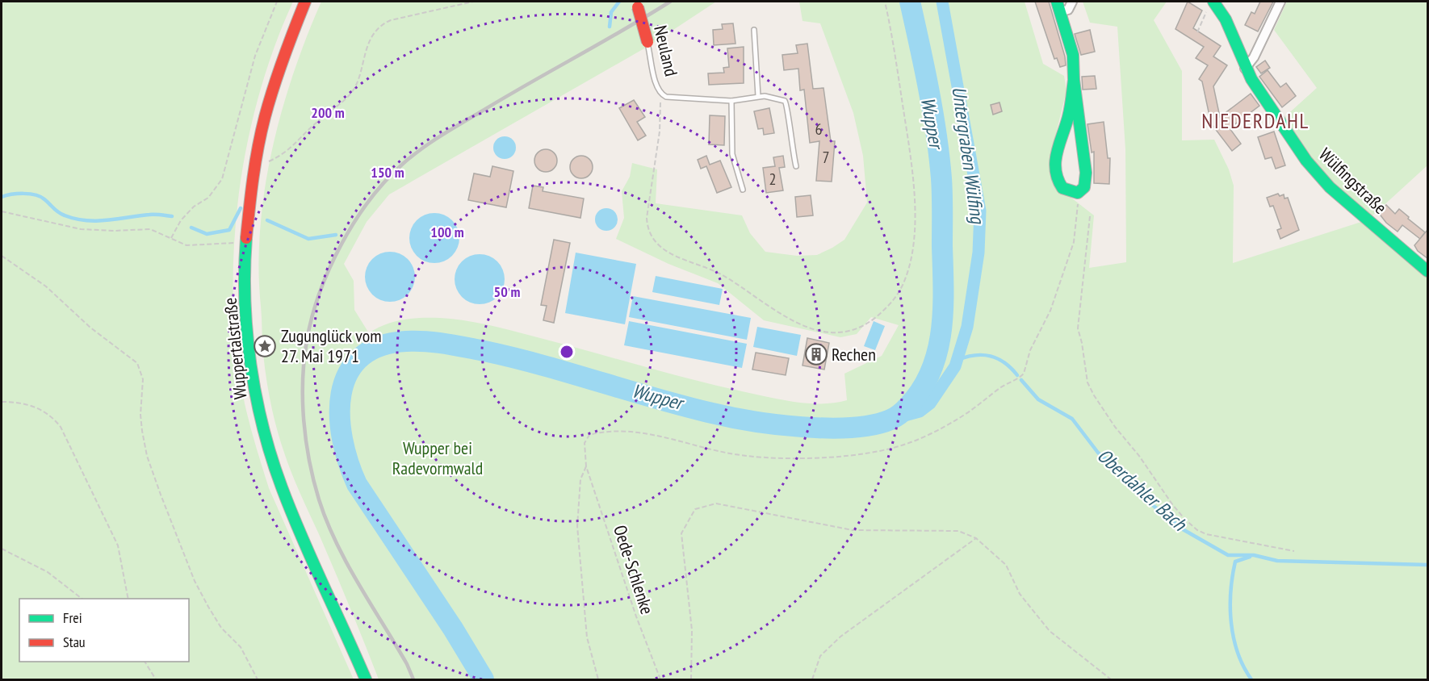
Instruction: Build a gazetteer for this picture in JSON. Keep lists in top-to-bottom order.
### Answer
{
  "streets": {
    "main road": ["Neuland", "Wülfingstraße", "Wuppertalstraße"],
    "path": ["Oede-Schlenke"]
  },
  "districts": ["NIEDERDAHL"],
  "water": ["Wupper", "Untergraben Wülfing", "Oberdahler Bach"],
  "parks": ["Wupper bei Radevormwald"],
  "places": {
    "place": ["Zugunglück vom 27. Mai 1971"],
    "building": ["Rechen"]
  },
  "house_numbers": ["6", "7", "2"],
  "legend": ["Frei", "Stau"],
  "rings": [
    "200 m",
    "150 m",
    "100 m",
    "50 m"
  ]
}
